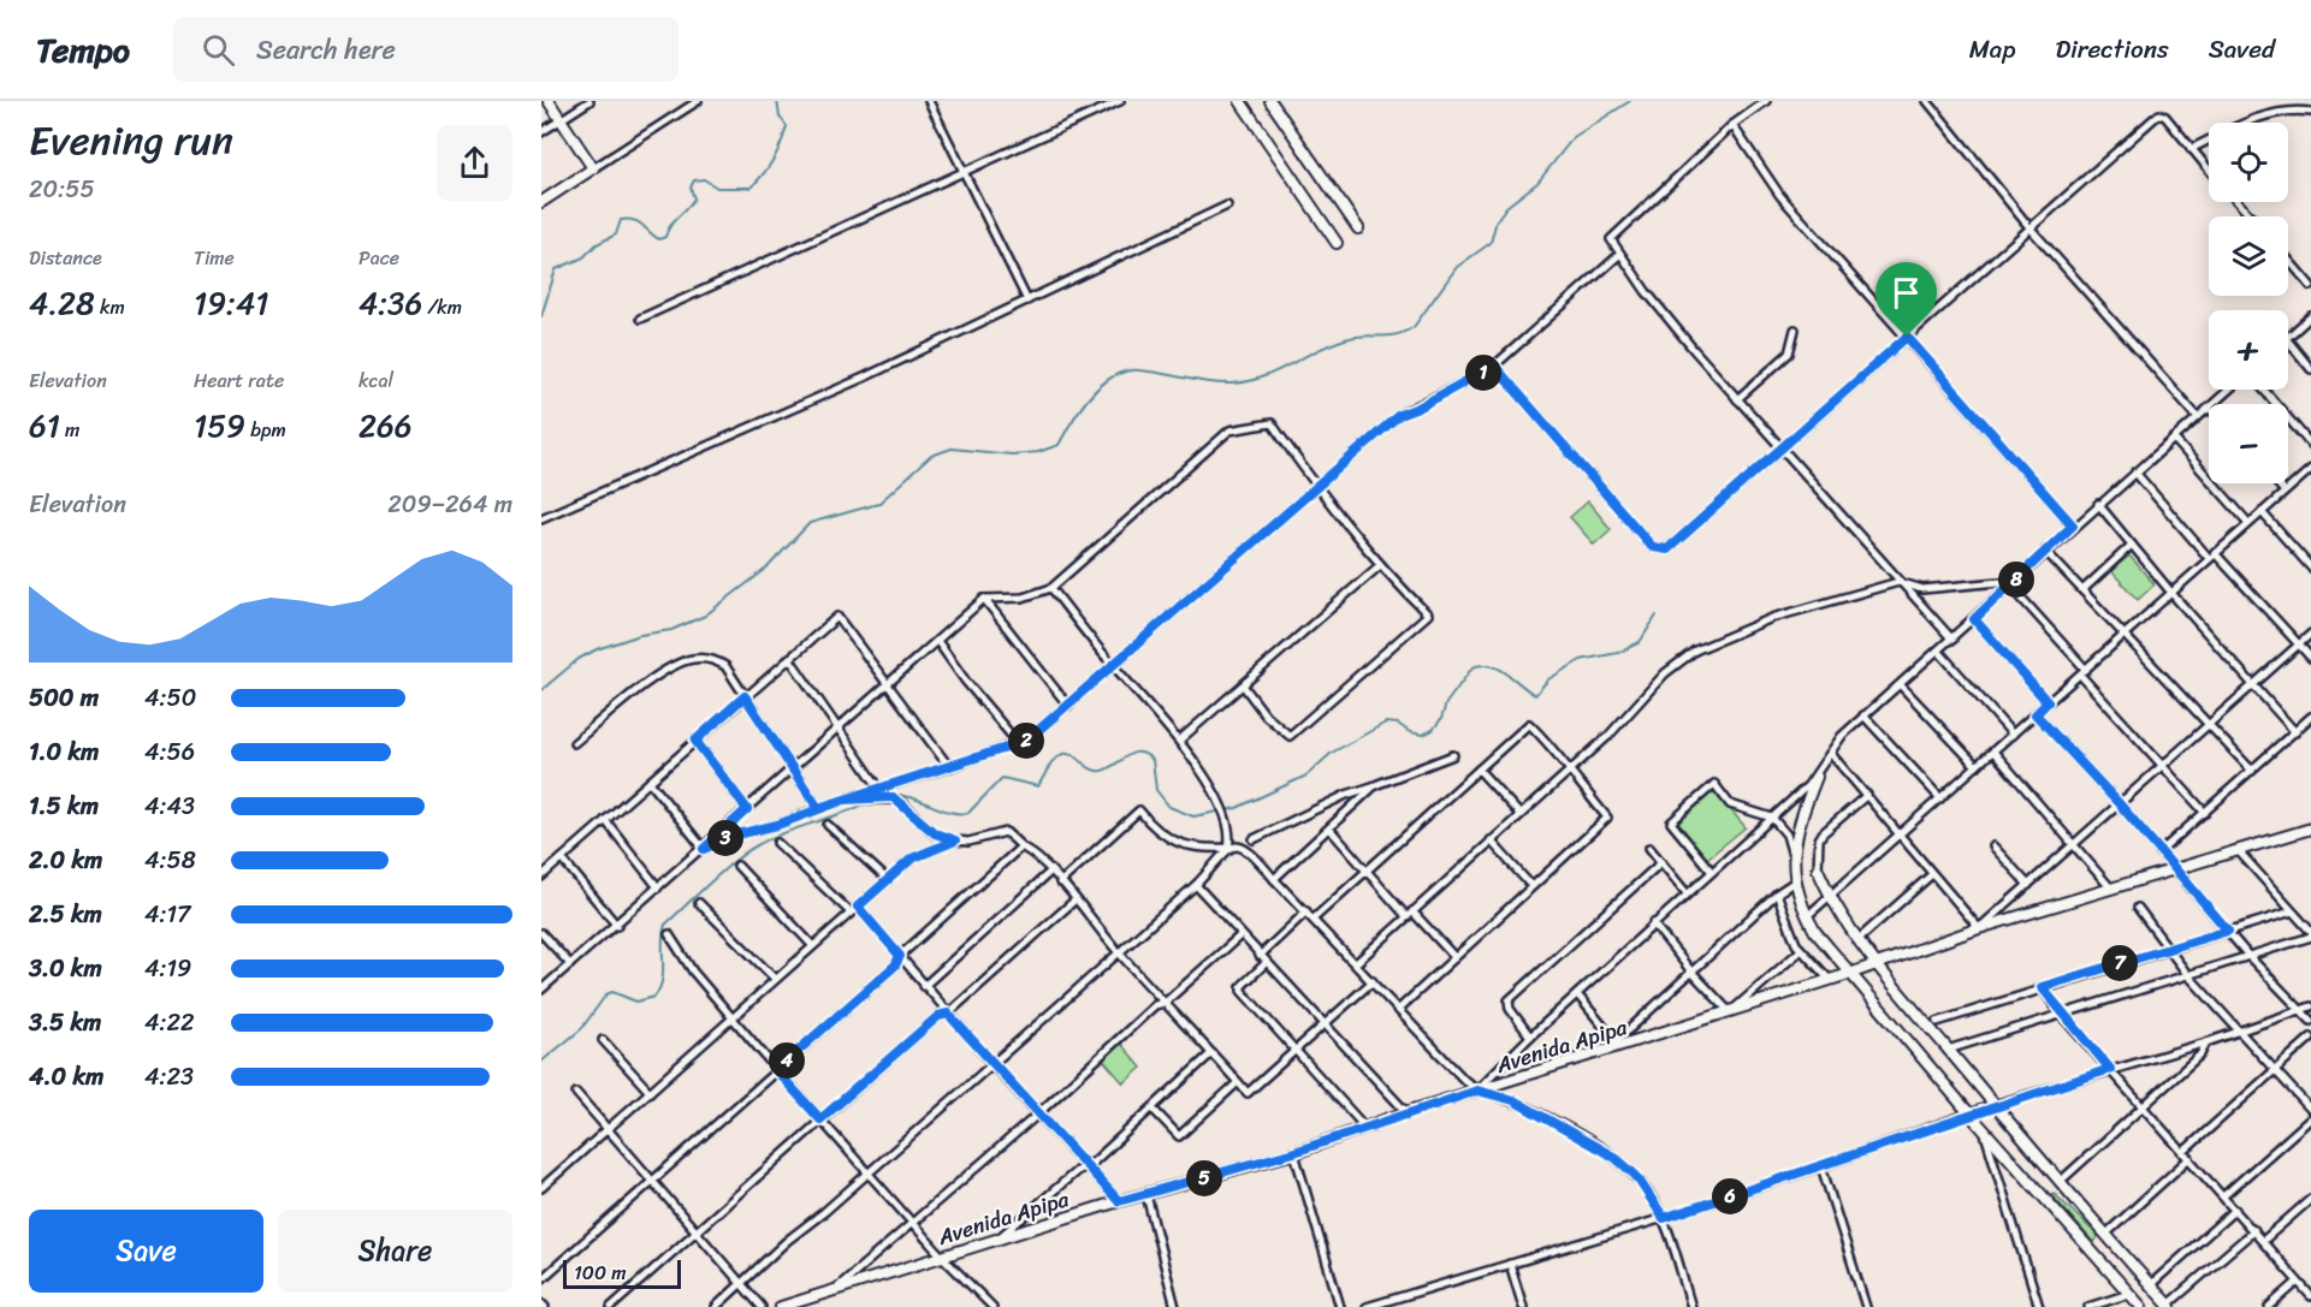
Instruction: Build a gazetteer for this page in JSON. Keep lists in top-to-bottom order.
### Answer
{
  "streets": {
    "street": ["Avenida Apipa"]
  },
  "scale_bar": "100 m",
  "page": {
    "header": "Tempo",
    "search": "Search here",
    "nav": ["Map", "Directions", "Saved"],
    "heading": ["Evening run", "20:55"],
    "map_buttons": ["+", "−"],
    "stats": [
      ["Distance", "4.28 km"],
      ["Time", "19:41"],
      ["Pace", "4:36 /km"],
      ["Elevation", "61 m"],
      ["Heart rate", "159 bpm"],
      ["kcal", "266"]
    ],
    "pins": [
      "1",
      "8",
      "2",
      "3",
      "7",
      "4",
      "5",
      "6"
    ],
    "chart": ["Elevation", "209–264 m"],
    "list": [
      {
        "name": "500 m",
        "note": "4:50"
      },
      {
        "name": "1.0 km",
        "note": "4:56"
      },
      {
        "name": "1.5 km",
        "note": "4:43"
      },
      {
        "name": "2.0 km",
        "note": "4:58"
      },
      {
        "name": "2.5 km",
        "note": "4:17"
      },
      {
        "name": "3.0 km",
        "note": "4:19"
      },
      {
        "name": "3.5 km",
        "note": "4:22"
      },
      {
        "name": "4.0 km",
        "note": "4:23"
      }
    ],
    "buttons": ["Save", "Share"],
    "scale": "100 m"
  }
}
